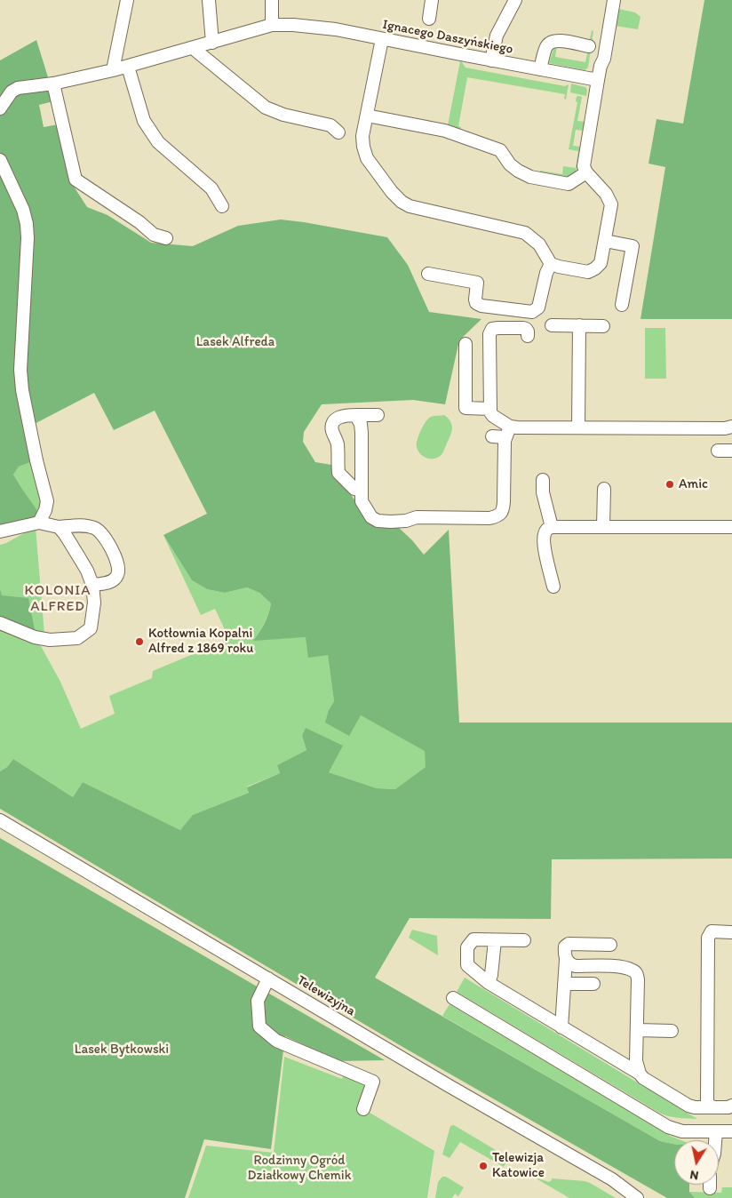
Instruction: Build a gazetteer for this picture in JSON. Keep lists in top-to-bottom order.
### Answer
{
  "streets": {
    "street": ["Ignacego Daszyńskiego", "Telewizyjna"]
  },
  "districts": ["KOLONIA ALFRED"],
  "parks": ["Lasek Alfreda", "Lasek Bytkowski", "Rodzinny Ogród Działkowy Chemik"],
  "places": ["Amic", "Kotłownia Kopalni Alfred z 1869 roku", "Telewizja Katowice"],
  "north": "bottom"
}
